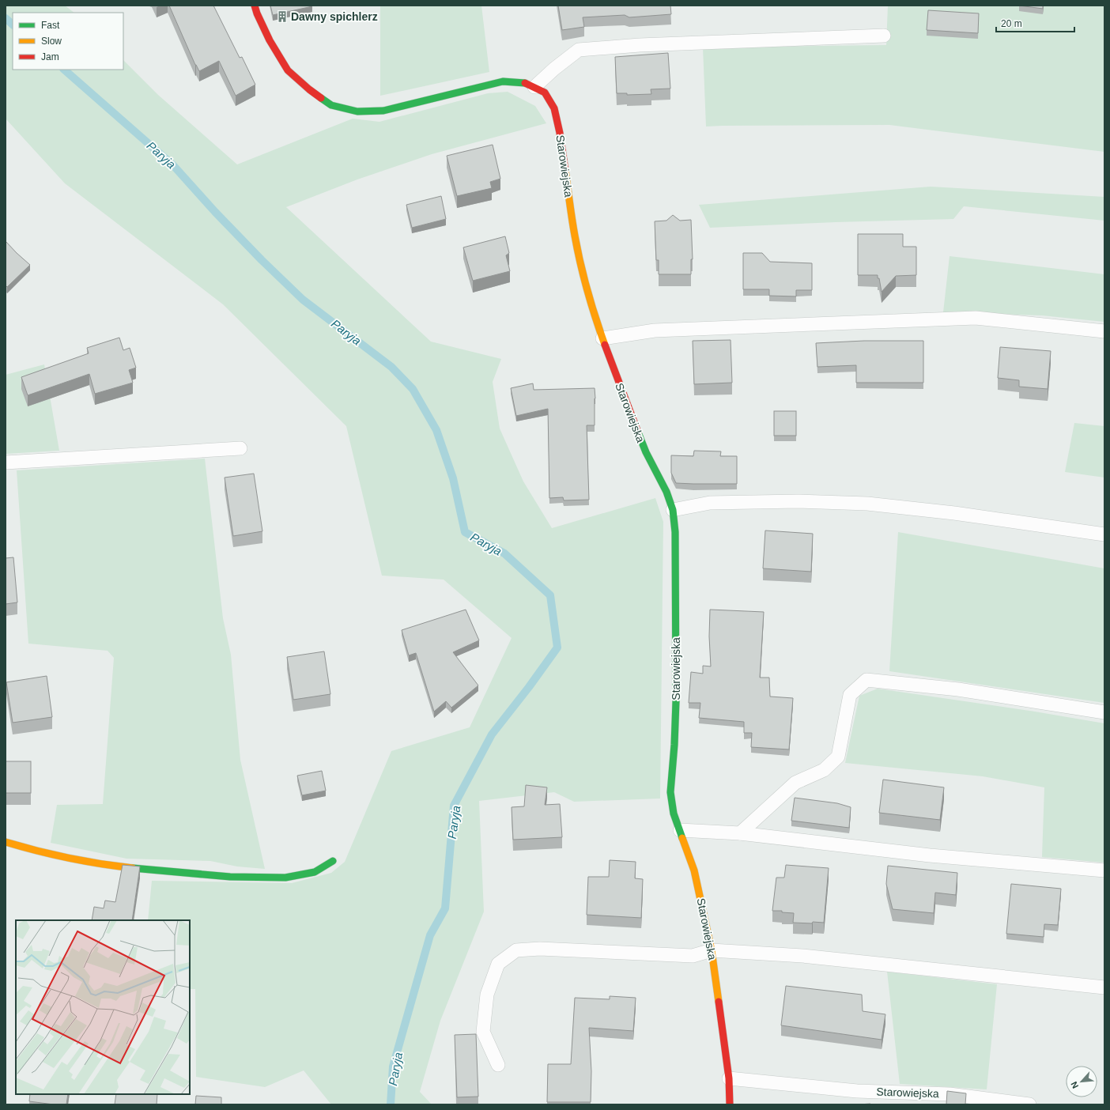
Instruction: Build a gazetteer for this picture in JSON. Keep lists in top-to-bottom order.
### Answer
{
  "streets": {
    "street": ["Starowiejska"]
  },
  "water": ["Paryja"],
  "places": {
    "building": ["Dawny spichlerz"]
  },
  "legend": ["Fast", "Slow", "Jam"],
  "scale_bar": "20 m",
  "north": "bottom left"
}
